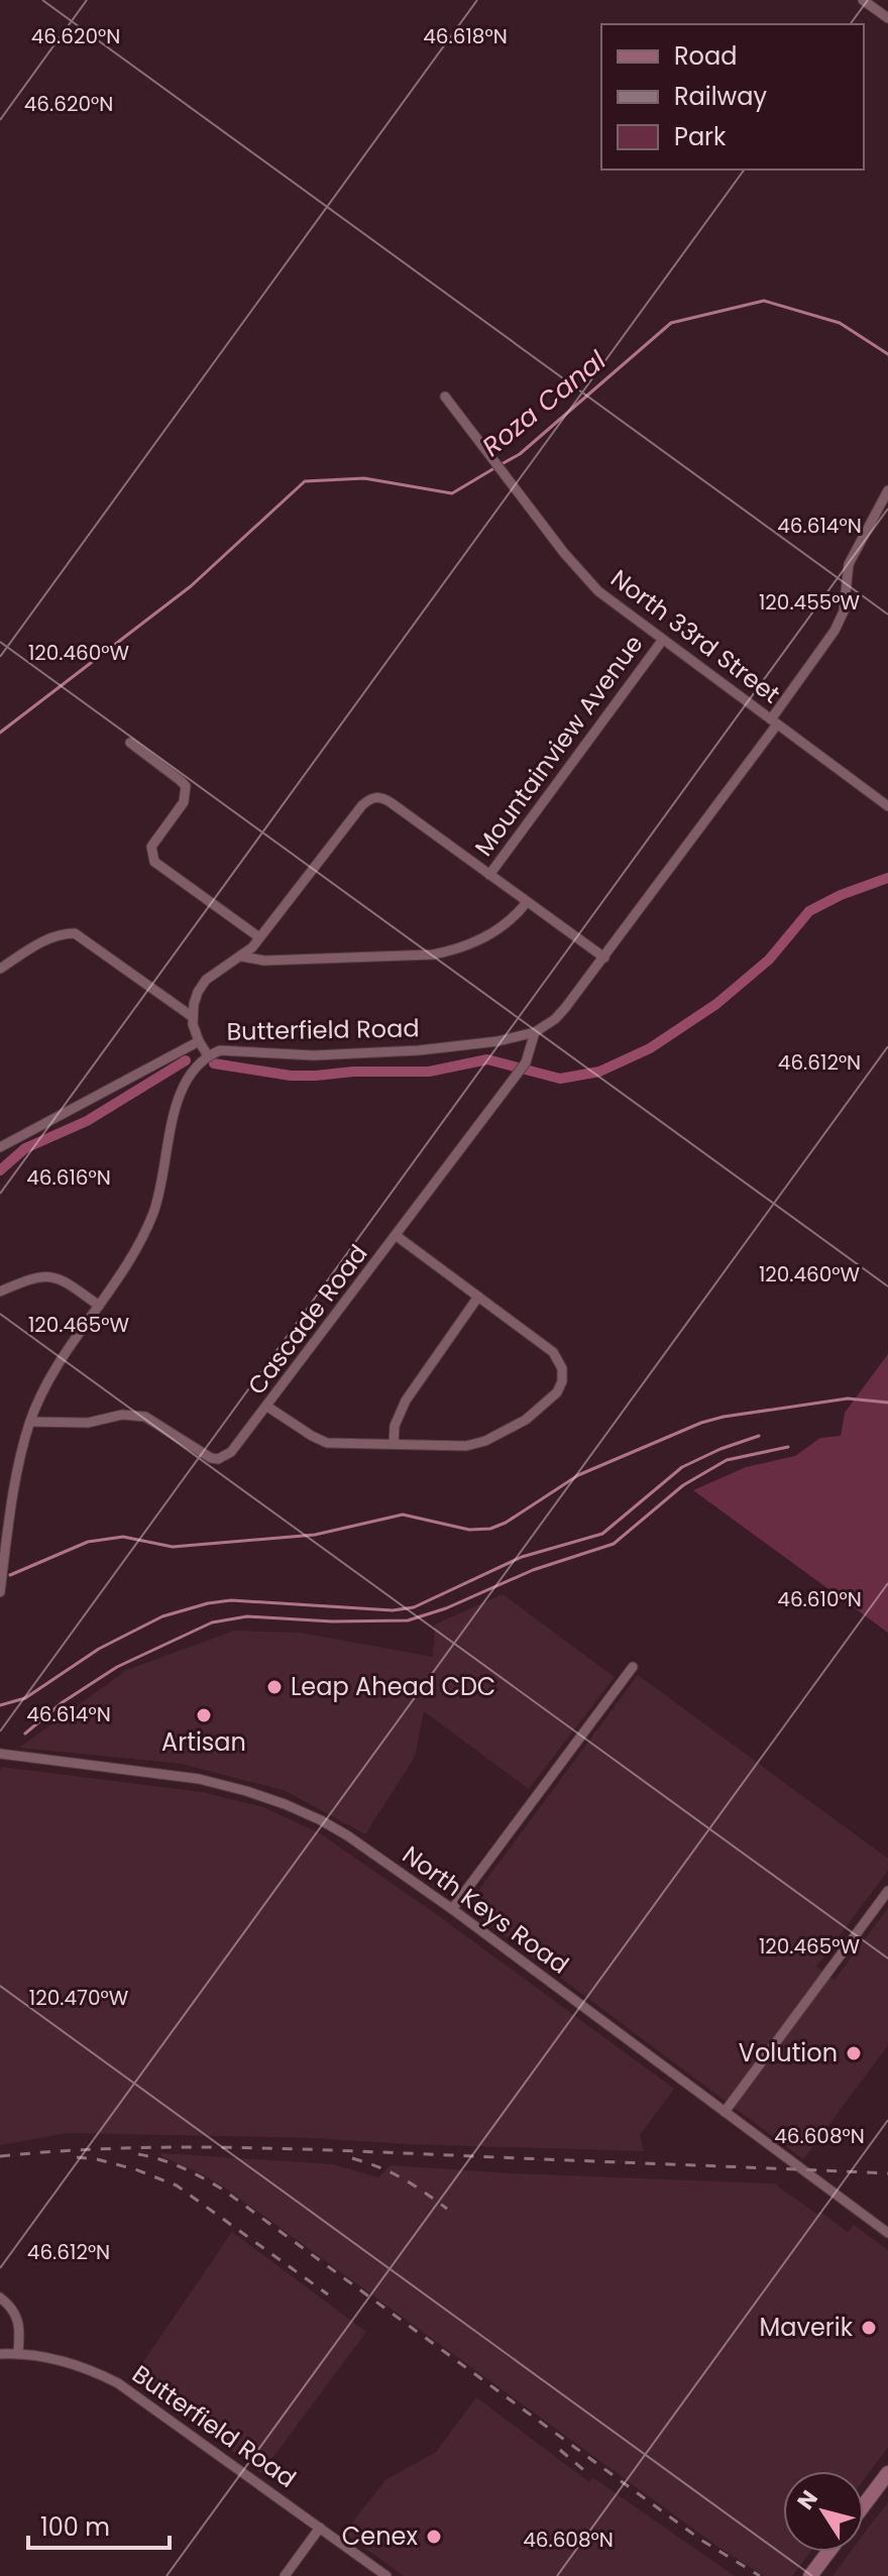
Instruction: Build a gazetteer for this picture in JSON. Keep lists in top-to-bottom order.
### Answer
{
  "streets": {
    "street": [
      "North 33rd Street",
      "Mountainview Avenue",
      "Butterfield Road",
      "Cascade Road",
      "North Keys Road"
    ]
  },
  "crossings": [
    ["North 33rd Street", "Mountainview Avenue"],
    ["North 33rd Street", "Butterfield Road"],
    ["Butterfield Road", "Cascade Road"]
  ],
  "water": ["Roza Canal"],
  "places": [
    "Leap Ahead CDC",
    "Artisan",
    "Volution",
    "Maverik",
    "Cenex"
  ],
  "legend": ["Road", "Railway", "Park"],
  "scale_bar": "100 m",
  "north": "top left",
  "coordinates": [
    "46.620°N",
    "46.618°N",
    "46.614°N",
    "120.455°W",
    "120.460°W",
    "46.612°N",
    "46.616°N",
    "120.465°W",
    "46.610°N",
    "120.470°W",
    "46.608°N"
  ]
}
